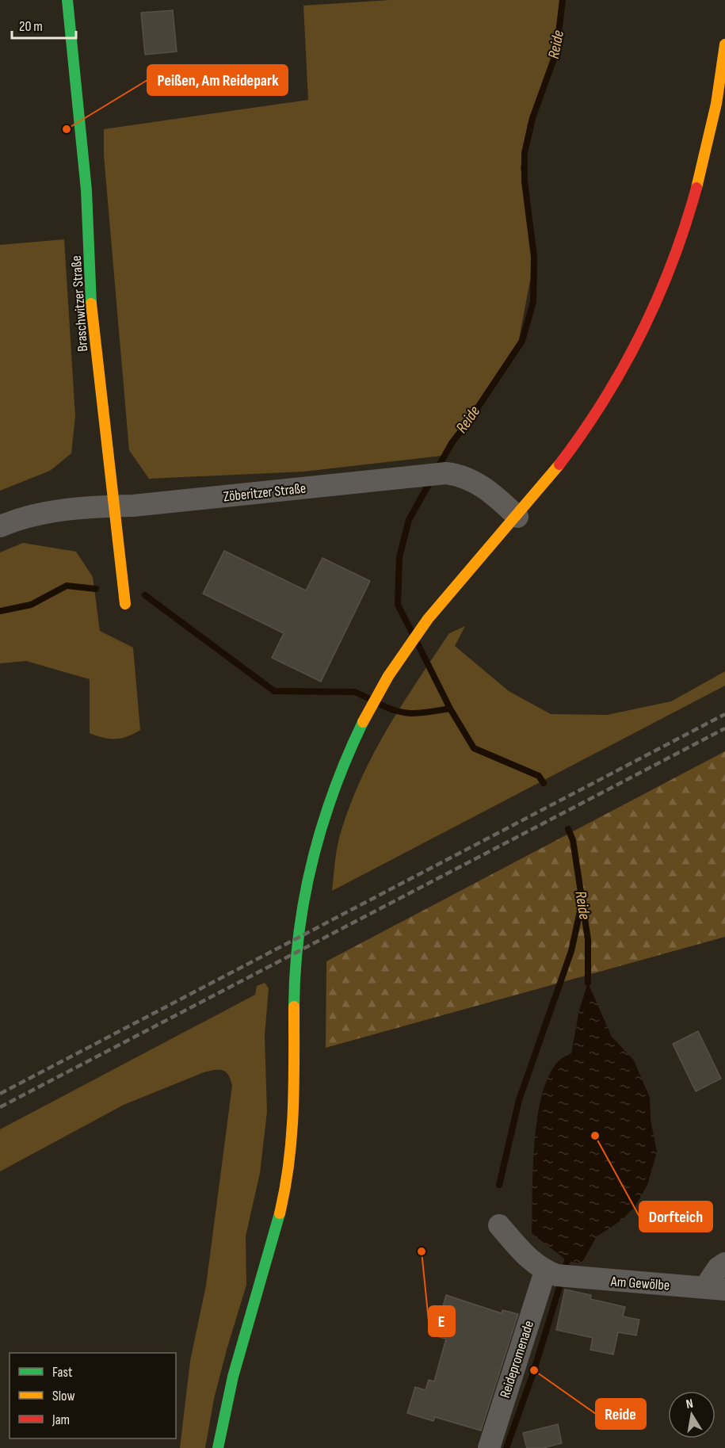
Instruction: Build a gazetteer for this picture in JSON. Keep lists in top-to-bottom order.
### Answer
{
  "streets": {
    "main road": ["Braschwitzer Straße"],
    "street": ["Zöberitzer Straße", "Am Gewölbe", "Reidepromenade"]
  },
  "crossings": [
    ["Braschwitzer Straße", "Zöberitzer Straße"],
    ["Am Gewölbe", "Reidepromenade"]
  ],
  "water": ["Reide"],
  "places": [
    "Peißen, Am Reidepark",
    "Dorfteich",
    "E",
    "Reide"
  ],
  "legend": ["Fast", "Slow", "Jam"],
  "scale_bar": "20 m",
  "north": "top"
}
